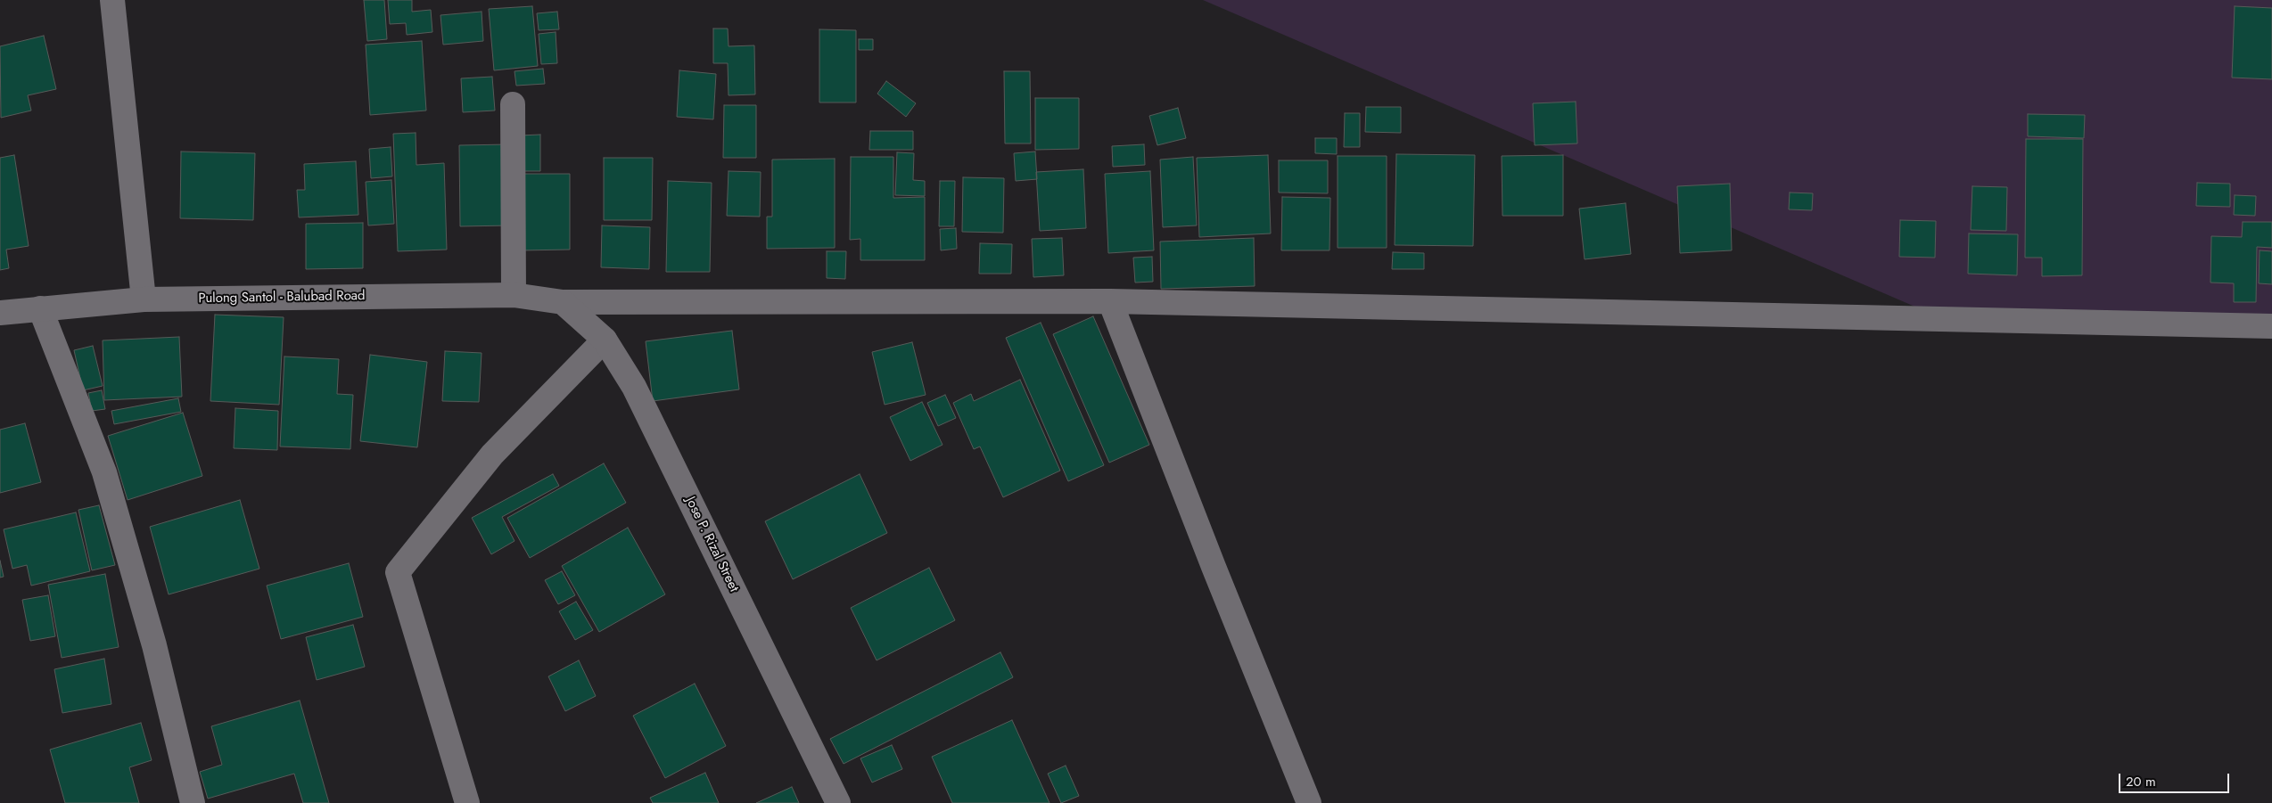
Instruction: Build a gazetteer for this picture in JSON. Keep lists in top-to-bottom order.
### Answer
{
  "streets": {
    "street": ["Pulong Santol - Balubad Road", "Jose P. Rizal Street"]
  },
  "crossings": [
    ["Pulong Santol - Balubad Road", "Jose P. Rizal Street"]
  ],
  "scale_bar": "20 m"
}
